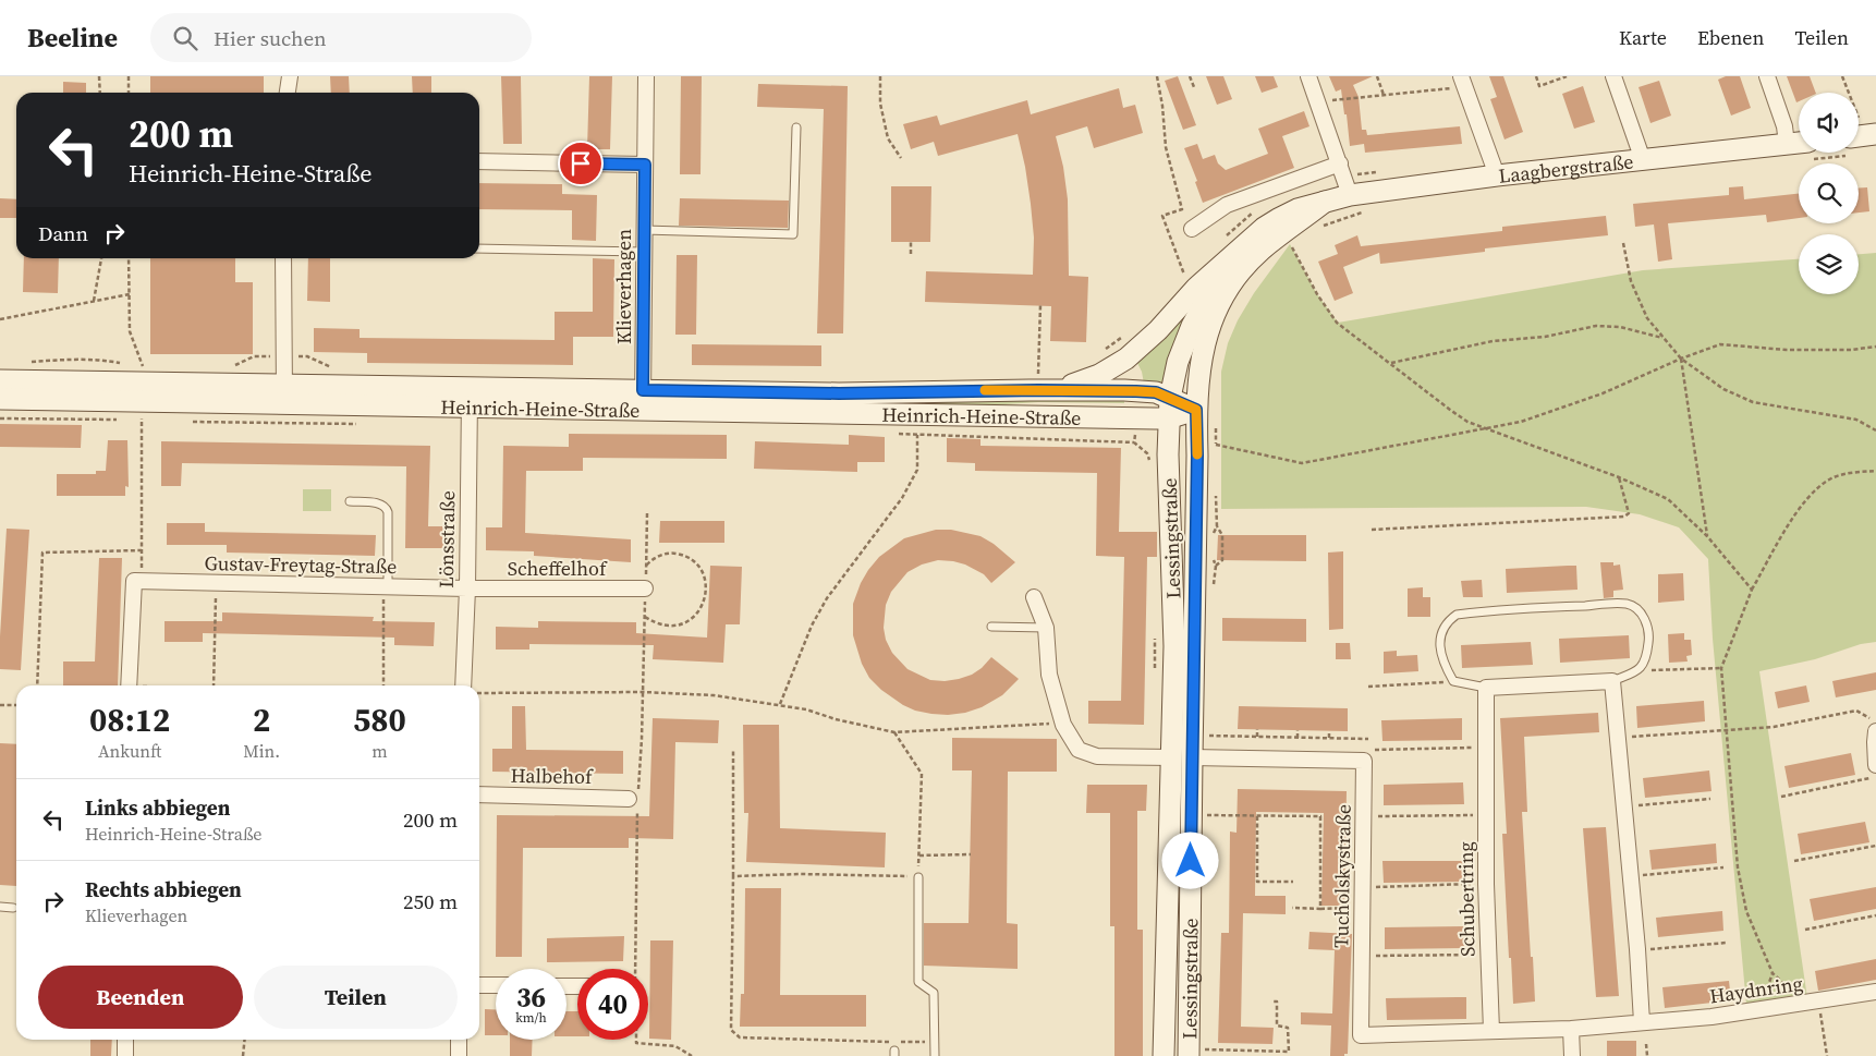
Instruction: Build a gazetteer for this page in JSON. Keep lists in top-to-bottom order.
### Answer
{
  "streets": {
    "street": [
      "Laagbergstraße",
      "Klieverhagen",
      "Heinrich-Heine-Straße",
      "Lessingstraße",
      "Lönsstraße",
      "Gustav-Freytag-Straße",
      "Scheffelhof",
      "Halbehof",
      "Tucholskystraße",
      "Schubertring",
      "Haydnring"
    ]
  },
  "crossings": [
    ["Laagbergstraße", "Heinrich-Heine-Straße"],
    ["Laagbergstraße", "Lessingstraße"],
    ["Klieverhagen", "Heinrich-Heine-Straße"],
    ["Heinrich-Heine-Straße", "Lessingstraße"],
    ["Heinrich-Heine-Straße", "Lönsstraße"],
    ["Lessingstraße", "Tucholskystraße"],
    ["Lönsstraße", "Gustav-Freytag-Straße"],
    ["Lönsstraße", "Scheffelhof"],
    ["Gustav-Freytag-Straße", "Scheffelhof"],
    ["Tucholskystraße", "Schubertring"]
  ],
  "page": {
    "header": "Beeline",
    "search": "Hier suchen",
    "nav": ["Karte", "Ebenen", "Teilen"],
    "turn": ["200 m", "Heinrich-Heine-Straße"],
    "then": "Dann",
    "eta": [
      "08:12",
      "Ankunft",
      "2",
      "Min.",
      "580",
      "m"
    ],
    "list": [
      {
        "name": "Links abbiegen",
        "note": "Heinrich-Heine-Straße",
        "value": "200 m"
      },
      {
        "name": "Rechts abbiegen",
        "note": "Klieverhagen",
        "value": "250 m"
      }
    ],
    "buttons": ["Beenden", "Teilen"],
    "speed": "36 km/h",
    "limit": "40"
  }
}
